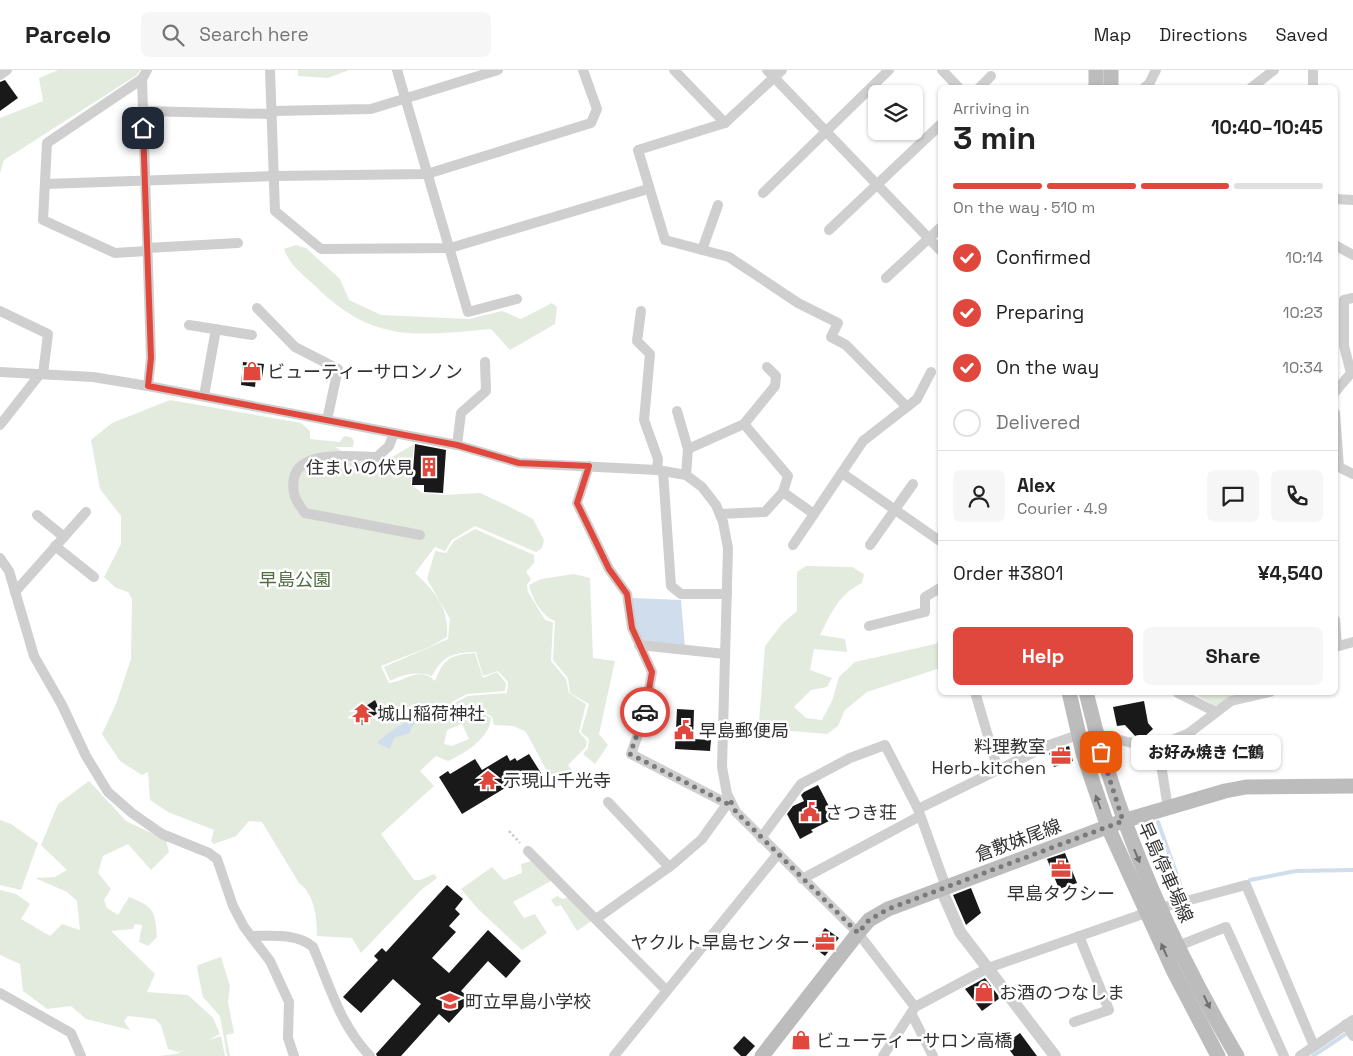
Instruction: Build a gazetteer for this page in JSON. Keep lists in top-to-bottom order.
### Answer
{
  "streets": {
    "main road": ["倉敷妹尾線", "早島停車場線"]
  },
  "crossings": [
    ["倉敷妹尾線", "早島停車場線"]
  ],
  "parks": ["早島公園"],
  "places": {
    "shop": ["ビューティーサロンノン", "お酒のつなしま", "ビューティーサロン高橋"],
    "building": ["住まいの伏見"],
    "temple": ["城山稲荷神社", "示現山千光寺"],
    "public building": ["早島郵便局", "さつき荘"],
    "other": ["お好み焼き 仁鶴"],
    "office": ["料理教室 Herb-kitchen", "早島タクシー", "ヤクルト早島センター"],
    "school or university": ["町立早島小学校"]
  },
  "page": {
    "header": "Parcelo",
    "search": "Search here",
    "nav": ["Map", "Directions", "Saved"],
    "heading": ["3 min", "Arriving in", "10:40–10:45"],
    "panel": [
      "Alex",
      "Courier · 4.9",
      "Order #3801",
      "¥4,540"
    ],
    "bar": "On the way · 510 m",
    "list": [
      ["Confirmed", "10:14"],
      ["Preparing", "10:23"],
      ["On the way", "10:34"],
      "Delivered"
    ],
    "buttons": ["Help", "Share"],
    "bubble": "お好み焼き 仁鶴"
  }
}
